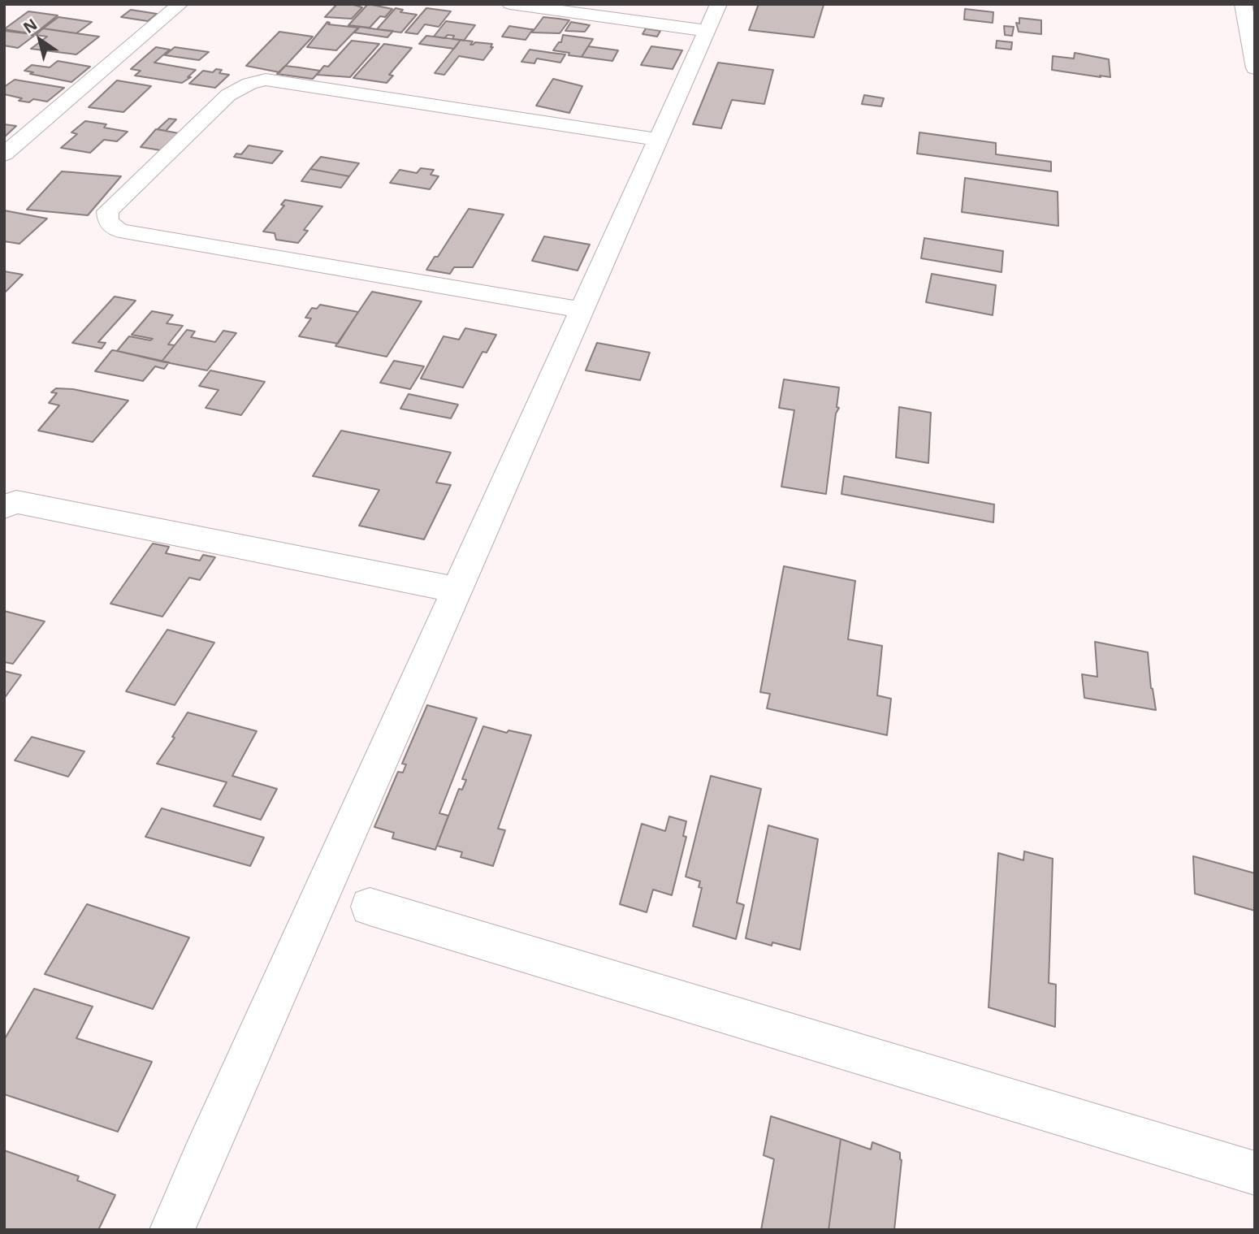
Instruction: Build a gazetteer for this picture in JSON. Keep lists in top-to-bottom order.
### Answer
{
  "north": "top left"
}
